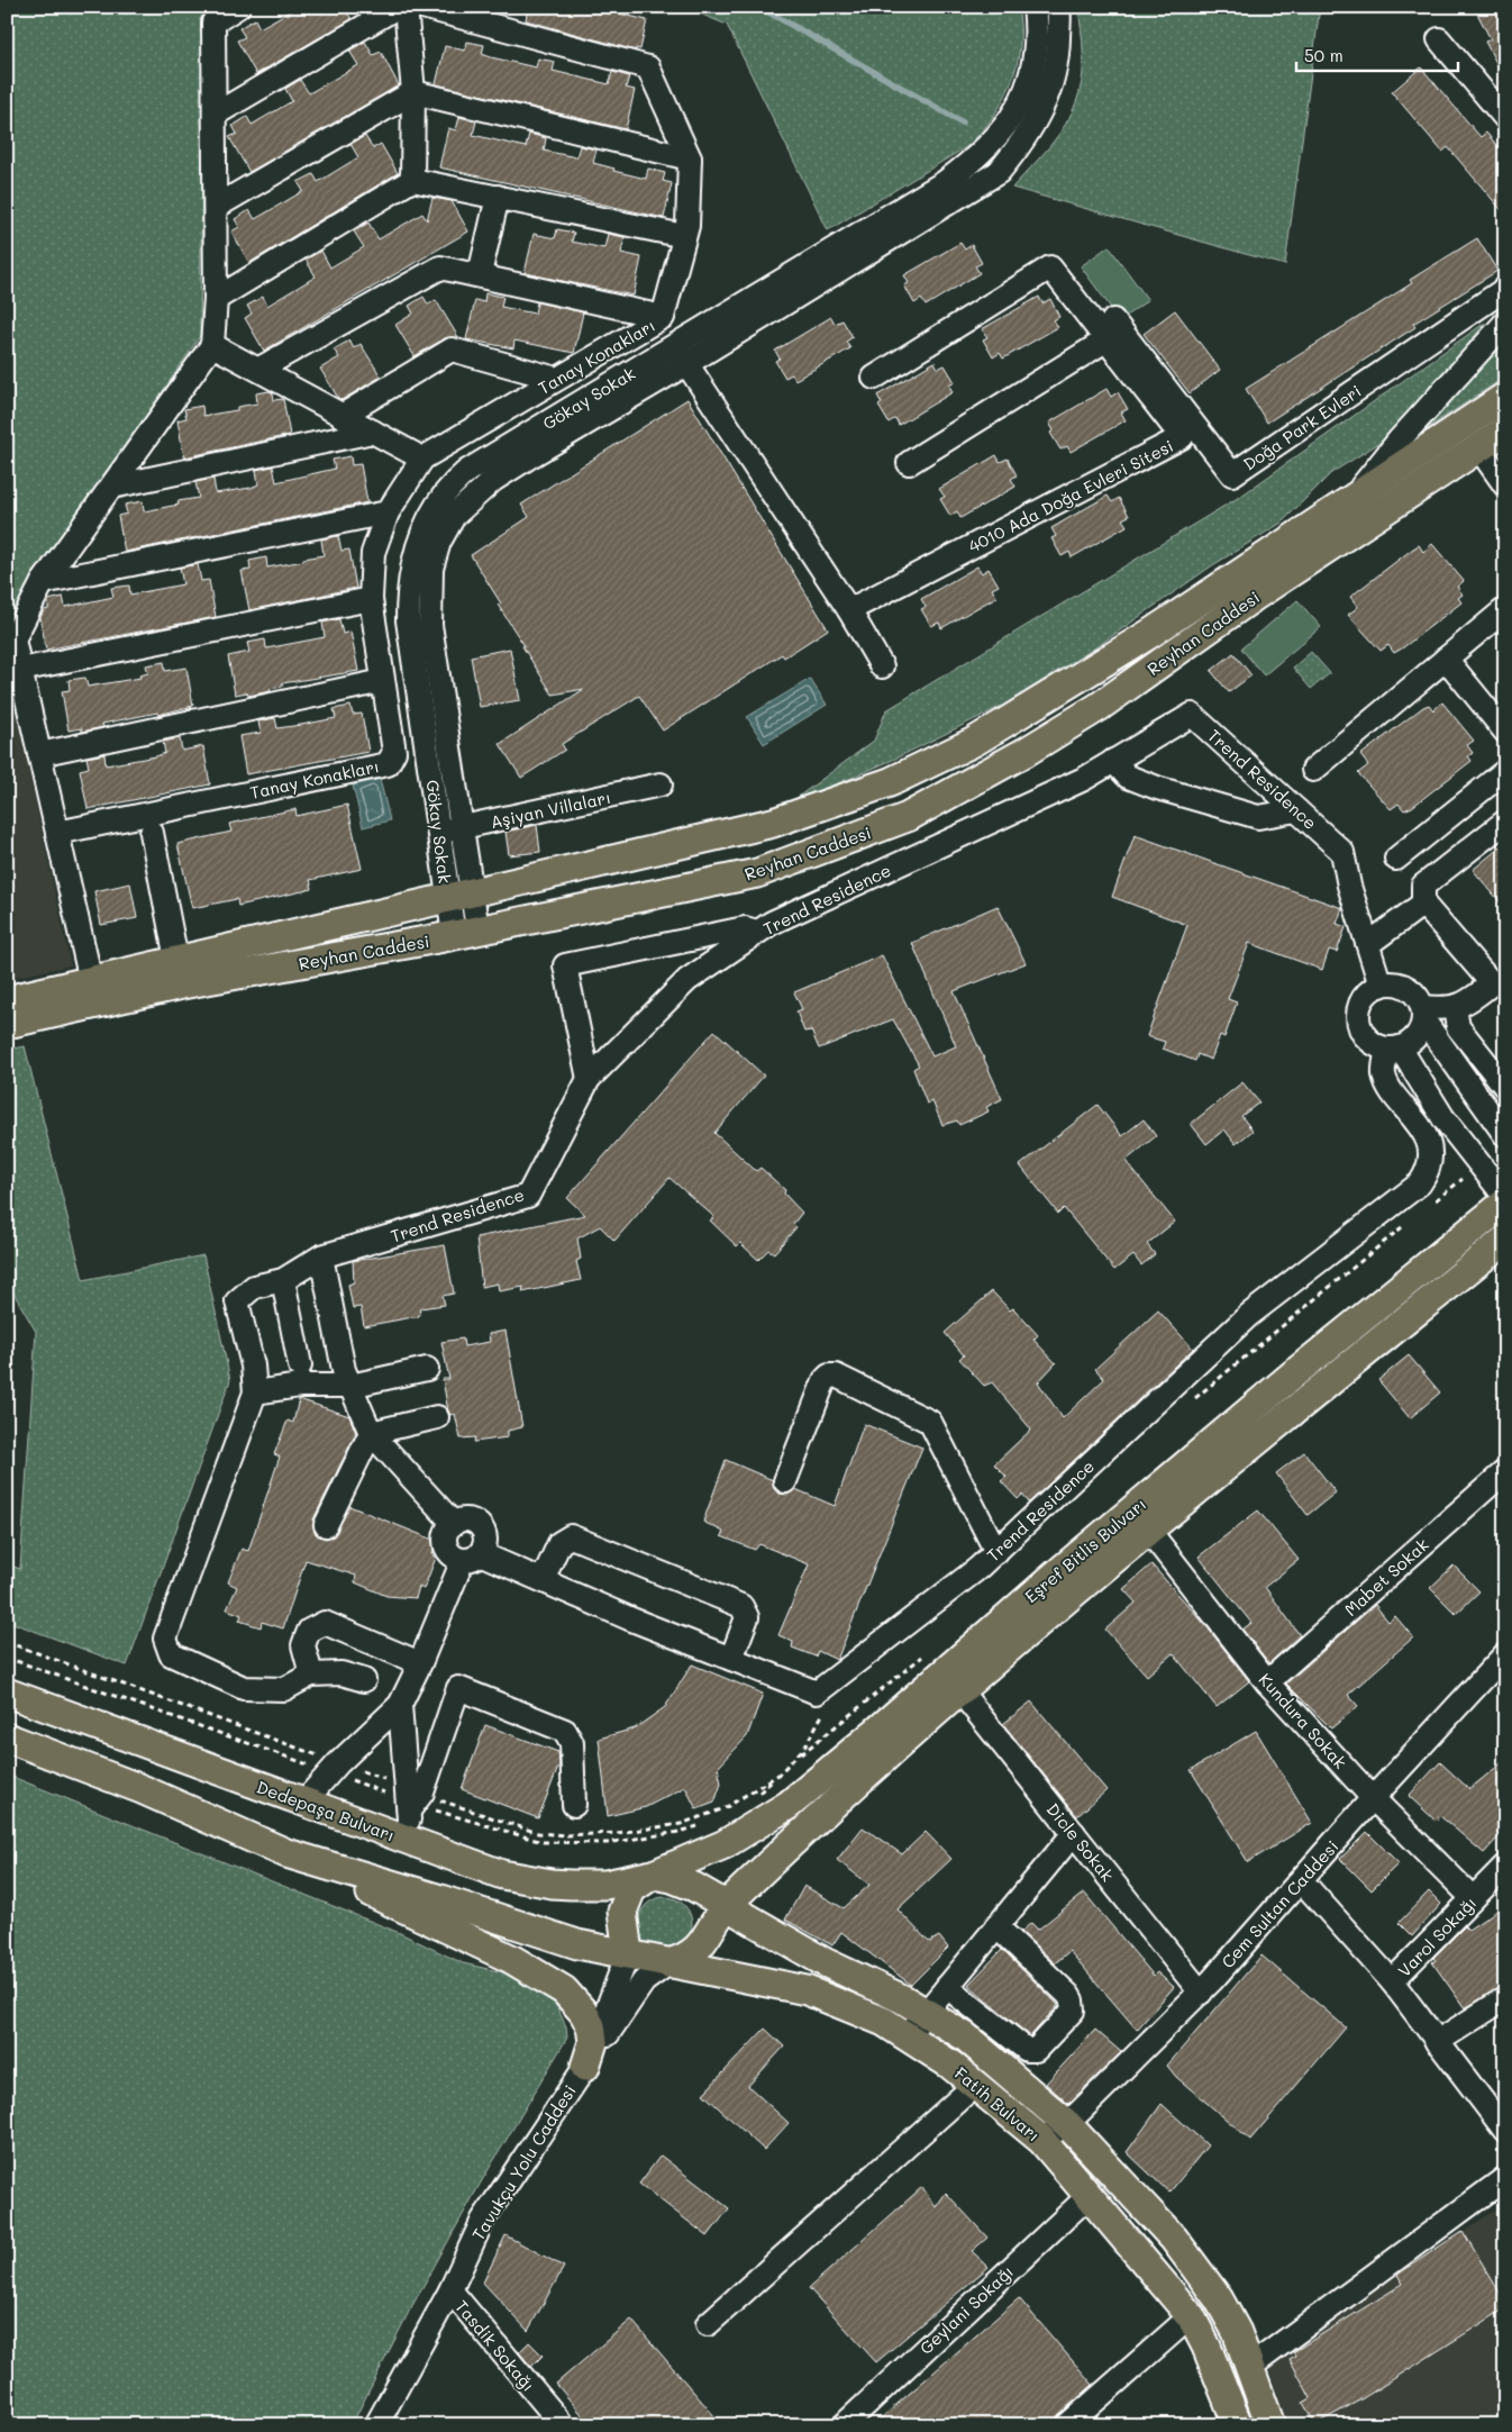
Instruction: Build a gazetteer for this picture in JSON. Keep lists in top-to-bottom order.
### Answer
{
  "streets": {
    "main road": [
      "Reyhan Caddesi",
      "Eşref Bitlis Bulvarı",
      "Dedepaşa Bulvarı",
      "Fatih Bulvarı"
    ],
    "street": [
      "Tanay Konakları",
      "Gökay Sokak",
      "Doğa Park Evleri",
      "4010 Ada Doğa Evleri Sitesi",
      "Trend Residence",
      "Aşiyan Villaları",
      "Mabet Sokak",
      "Kundura Sokak",
      "Dicle Sokak",
      "Cem Sultan Caddesi",
      "Varol Sokağı",
      "Tavukçu Yolu Caddesi",
      "Geylani Sokağı",
      "Tasdik Sokağı"
    ]
  },
  "crossings": [
    ["Gökay Sokak", "Reyhan Caddesi"],
    ["Gökay Sokak", "Aşiyan Villaları"],
    ["Doğa Park Evleri", "4010 Ada Doğa Evleri Sitesi"],
    ["Eşref Bitlis Bulvarı", "Kundura Sokak"],
    ["Eşref Bitlis Bulvarı", "Dedepaşa Bulvarı"],
    ["Eşref Bitlis Bulvarı", "Dicle Sokak"],
    ["Eşref Bitlis Bulvarı", "Fatih Bulvarı"],
    ["Eşref Bitlis Bulvarı", "Tavukçu Yolu Caddesi"],
    ["Mabet Sokak", "Kundura Sokak"],
    ["Kundura Sokak", "Cem Sultan Caddesi"],
    ["Kundura Sokak", "Varol Sokağı"],
    ["Dedepaşa Bulvarı", "Fatih Bulvarı"],
    ["Dedepaşa Bulvarı", "Tavukçu Yolu Caddesi"],
    ["Dicle Sokak", "Cem Sultan Caddesi"],
    ["Cem Sultan Caddesi", "Fatih Bulvarı"],
    ["Fatih Bulvarı", "Tavukçu Yolu Caddesi"],
    ["Fatih Bulvarı", "Geylani Sokağı"],
    ["Tavukçu Yolu Caddesi", "Tasdik Sokağı"]
  ],
  "scale_bar": "50 m"
}
